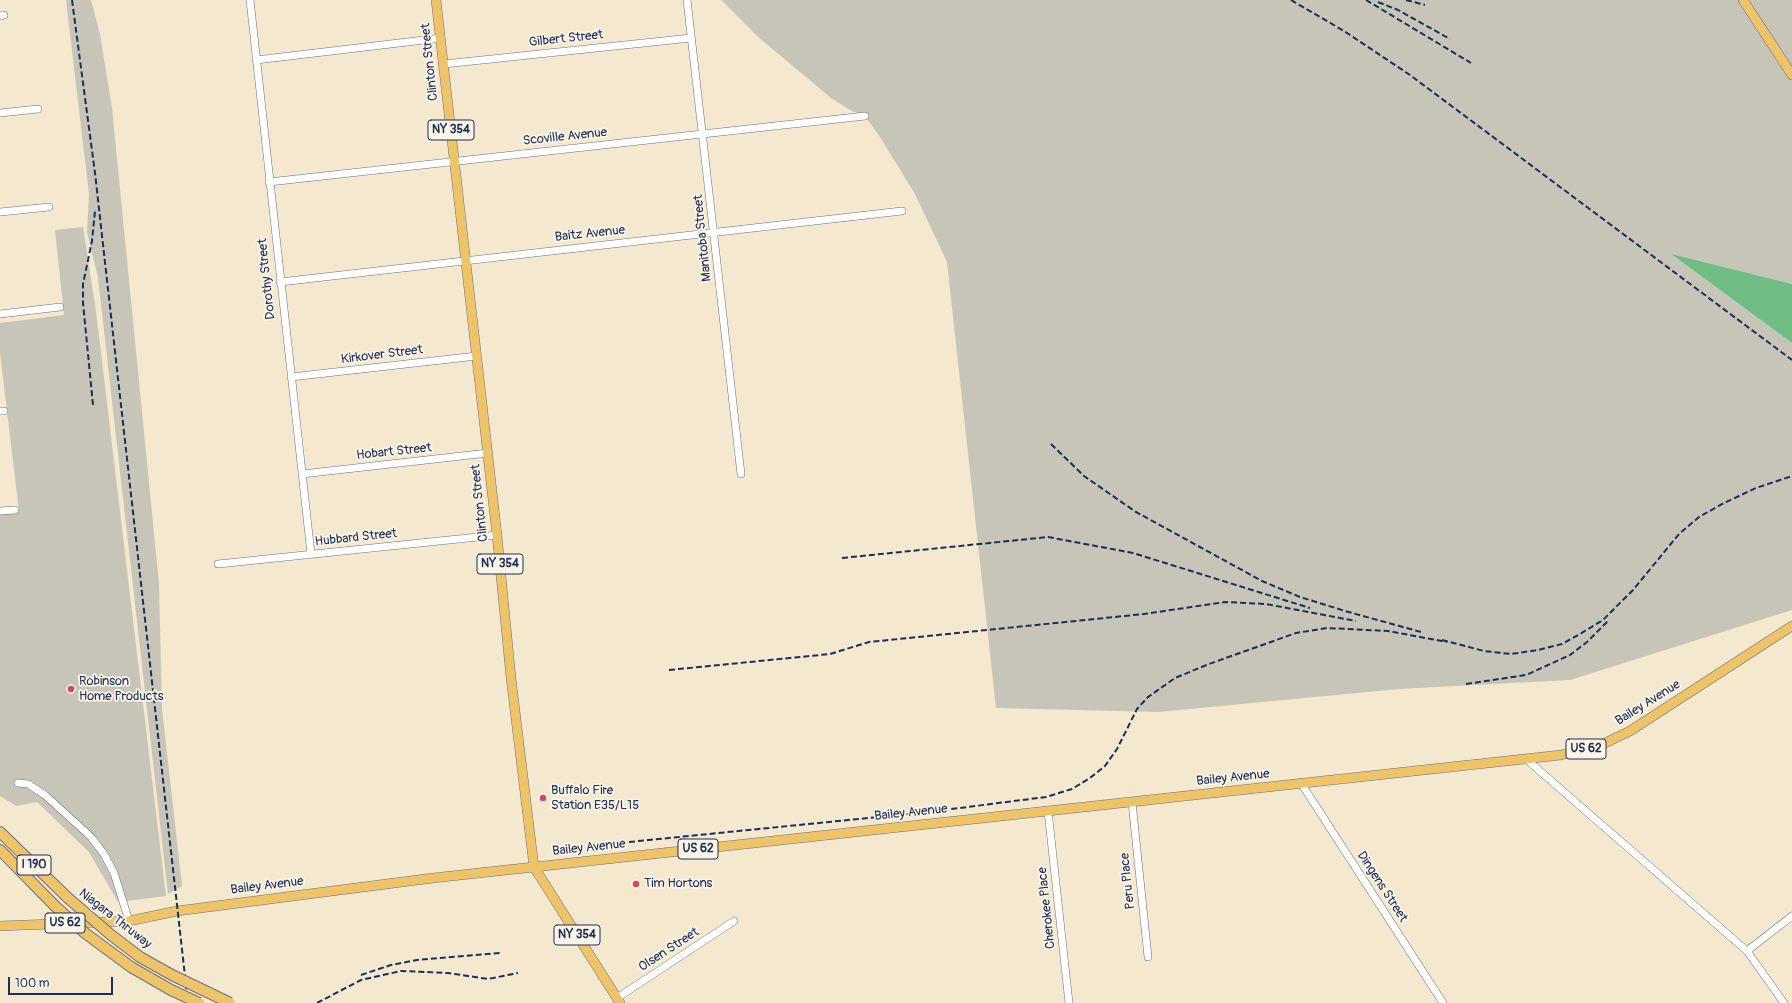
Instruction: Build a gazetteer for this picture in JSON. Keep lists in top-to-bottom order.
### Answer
{
  "streets": {
    "highway": ["I 190", "Niagara Thruway"],
    "main road": [
      "Clinton Street",
      "NY 354",
      "Bailey Avenue",
      "US 62"
    ],
    "street": [
      "Gilbert Street",
      "Scoville Avenue",
      "Baitz Avenue",
      "Manitoba Street",
      "Dorothy Street",
      "Kirkover Street",
      "Hobart Street",
      "Hubbard Street",
      "Peru Place",
      "Dingens Street",
      "Cherokee Place",
      "Olsen Street"
    ]
  },
  "crossings": [
    ["Gilbert Street", "Clinton Street"],
    ["Gilbert Street", "Manitoba Street"],
    ["Clinton Street", "Scoville Avenue"],
    ["Clinton Street", "Baitz Avenue"],
    ["Clinton Street", "Kirkover Street"],
    ["Clinton Street", "Hobart Street"],
    ["Clinton Street", "Hubbard Street"],
    ["Clinton Street", "Bailey Avenue"],
    ["Clinton Street", "Olsen Street"],
    ["Scoville Avenue", "Manitoba Street"],
    ["Scoville Avenue", "Dorothy Street"],
    ["Baitz Avenue", "Manitoba Street"],
    ["Baitz Avenue", "Dorothy Street"],
    ["Dorothy Street", "Kirkover Street"],
    ["Dorothy Street", "Hobart Street"],
    ["Dorothy Street", "Hubbard Street"],
    ["Bailey Avenue", "Peru Place"],
    ["Bailey Avenue", "Dingens Street"],
    ["Bailey Avenue", "Cherokee Place"]
  ],
  "places": ["Robinson Home Products", "Buffalo Fire Station E35/L15", "Tim Hortons"],
  "scale_bar": "100 m"
}
